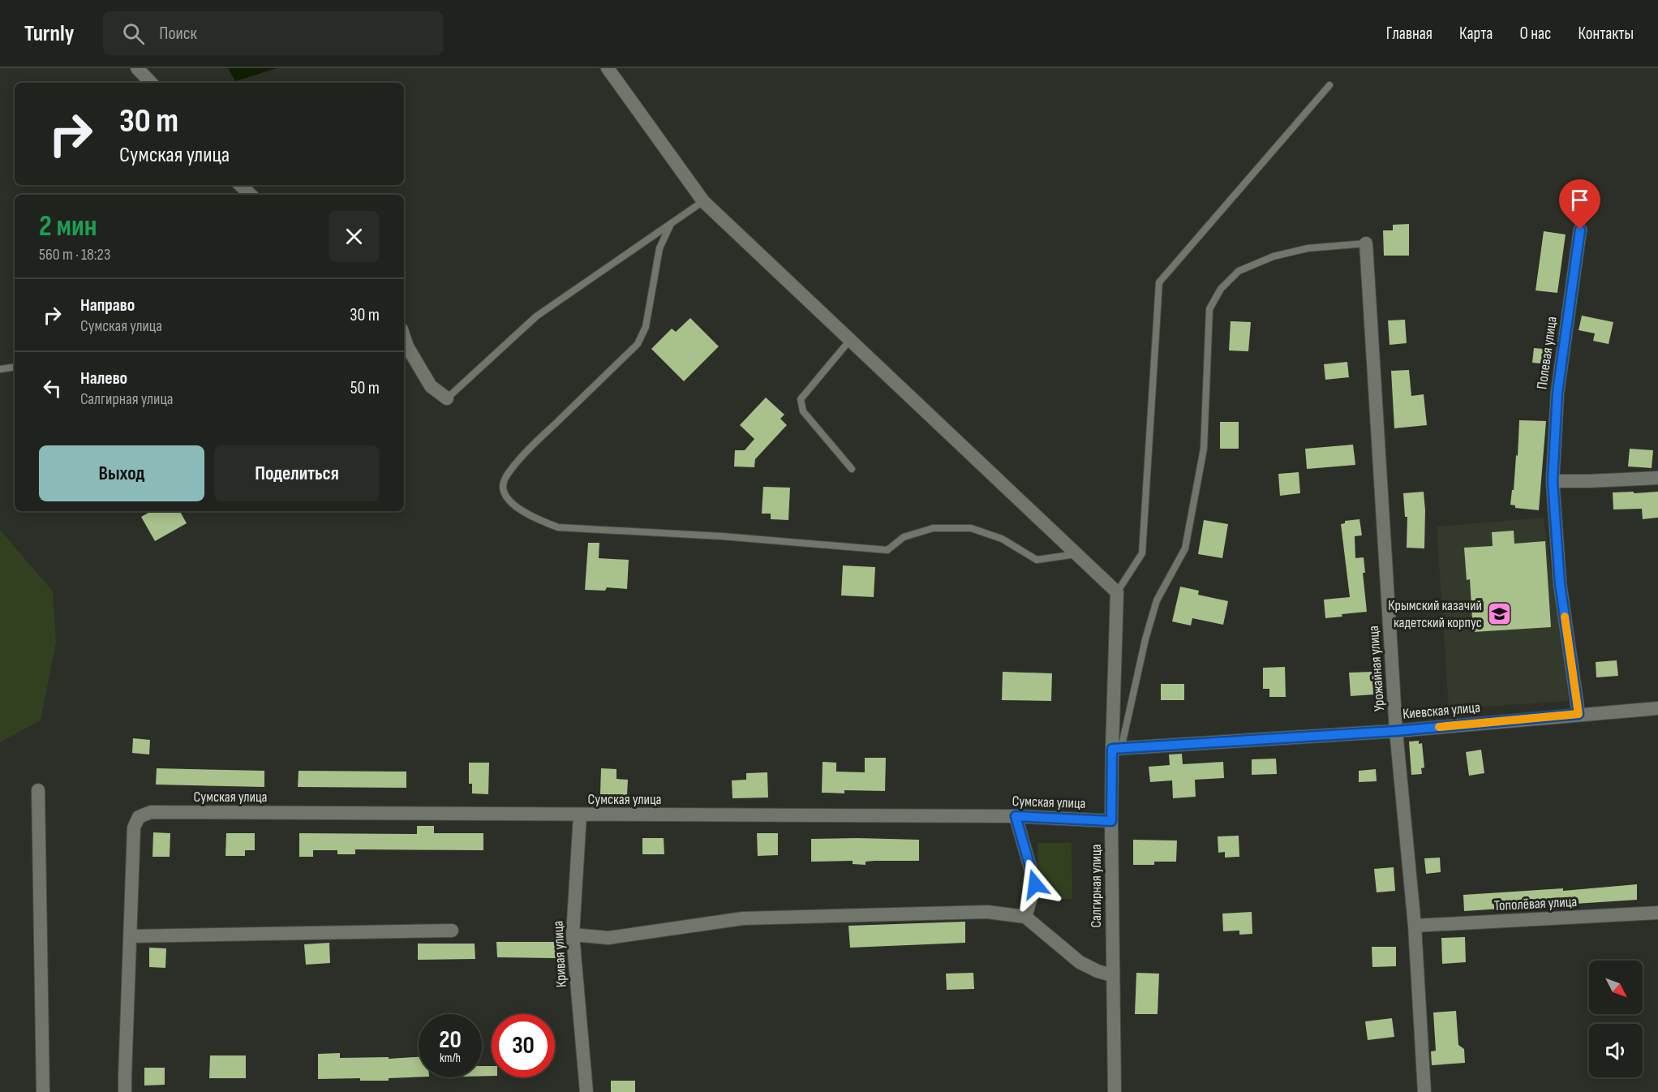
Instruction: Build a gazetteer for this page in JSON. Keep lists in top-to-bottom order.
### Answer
{
  "streets": {
    "street": [
      "Полевая улица",
      "Урожайная улица",
      "Киевская улица",
      "Сумская улица",
      "Салгирная улица",
      "Тополёвая улица",
      "Кривая улица"
    ]
  },
  "crossings": [
    ["Полевая улица", "Киевская улица"],
    ["Урожайная улица", "Киевская улица"],
    ["Урожайная улица", "Тополёвая улица"],
    ["Киевская улица", "Салгирная улица"],
    ["Сумская улица", "Салгирная улица"],
    ["Сумская улица", "Кривая улица"]
  ],
  "places": {
    "school or university": ["Крымский казачий кадетский корпус"]
  },
  "north": "bottom right",
  "page": {
    "header": "Turnly",
    "search": "Поиск",
    "nav": [
      "Главная",
      "Карта",
      "О нас",
      "Контакты"
    ],
    "turn": ["30 m", "Сумская улица"],
    "heading": ["2 мин", "560 m · 18:23"],
    "list": [
      {
        "name": "Направо",
        "note": "Сумская улица",
        "value": "30 m"
      },
      {
        "name": "Налево",
        "note": "Салгирная улица",
        "value": "50 m"
      }
    ],
    "buttons": ["Выход", "Поделиться"],
    "speed": "20 km/h",
    "limit": "30"
  }
}
